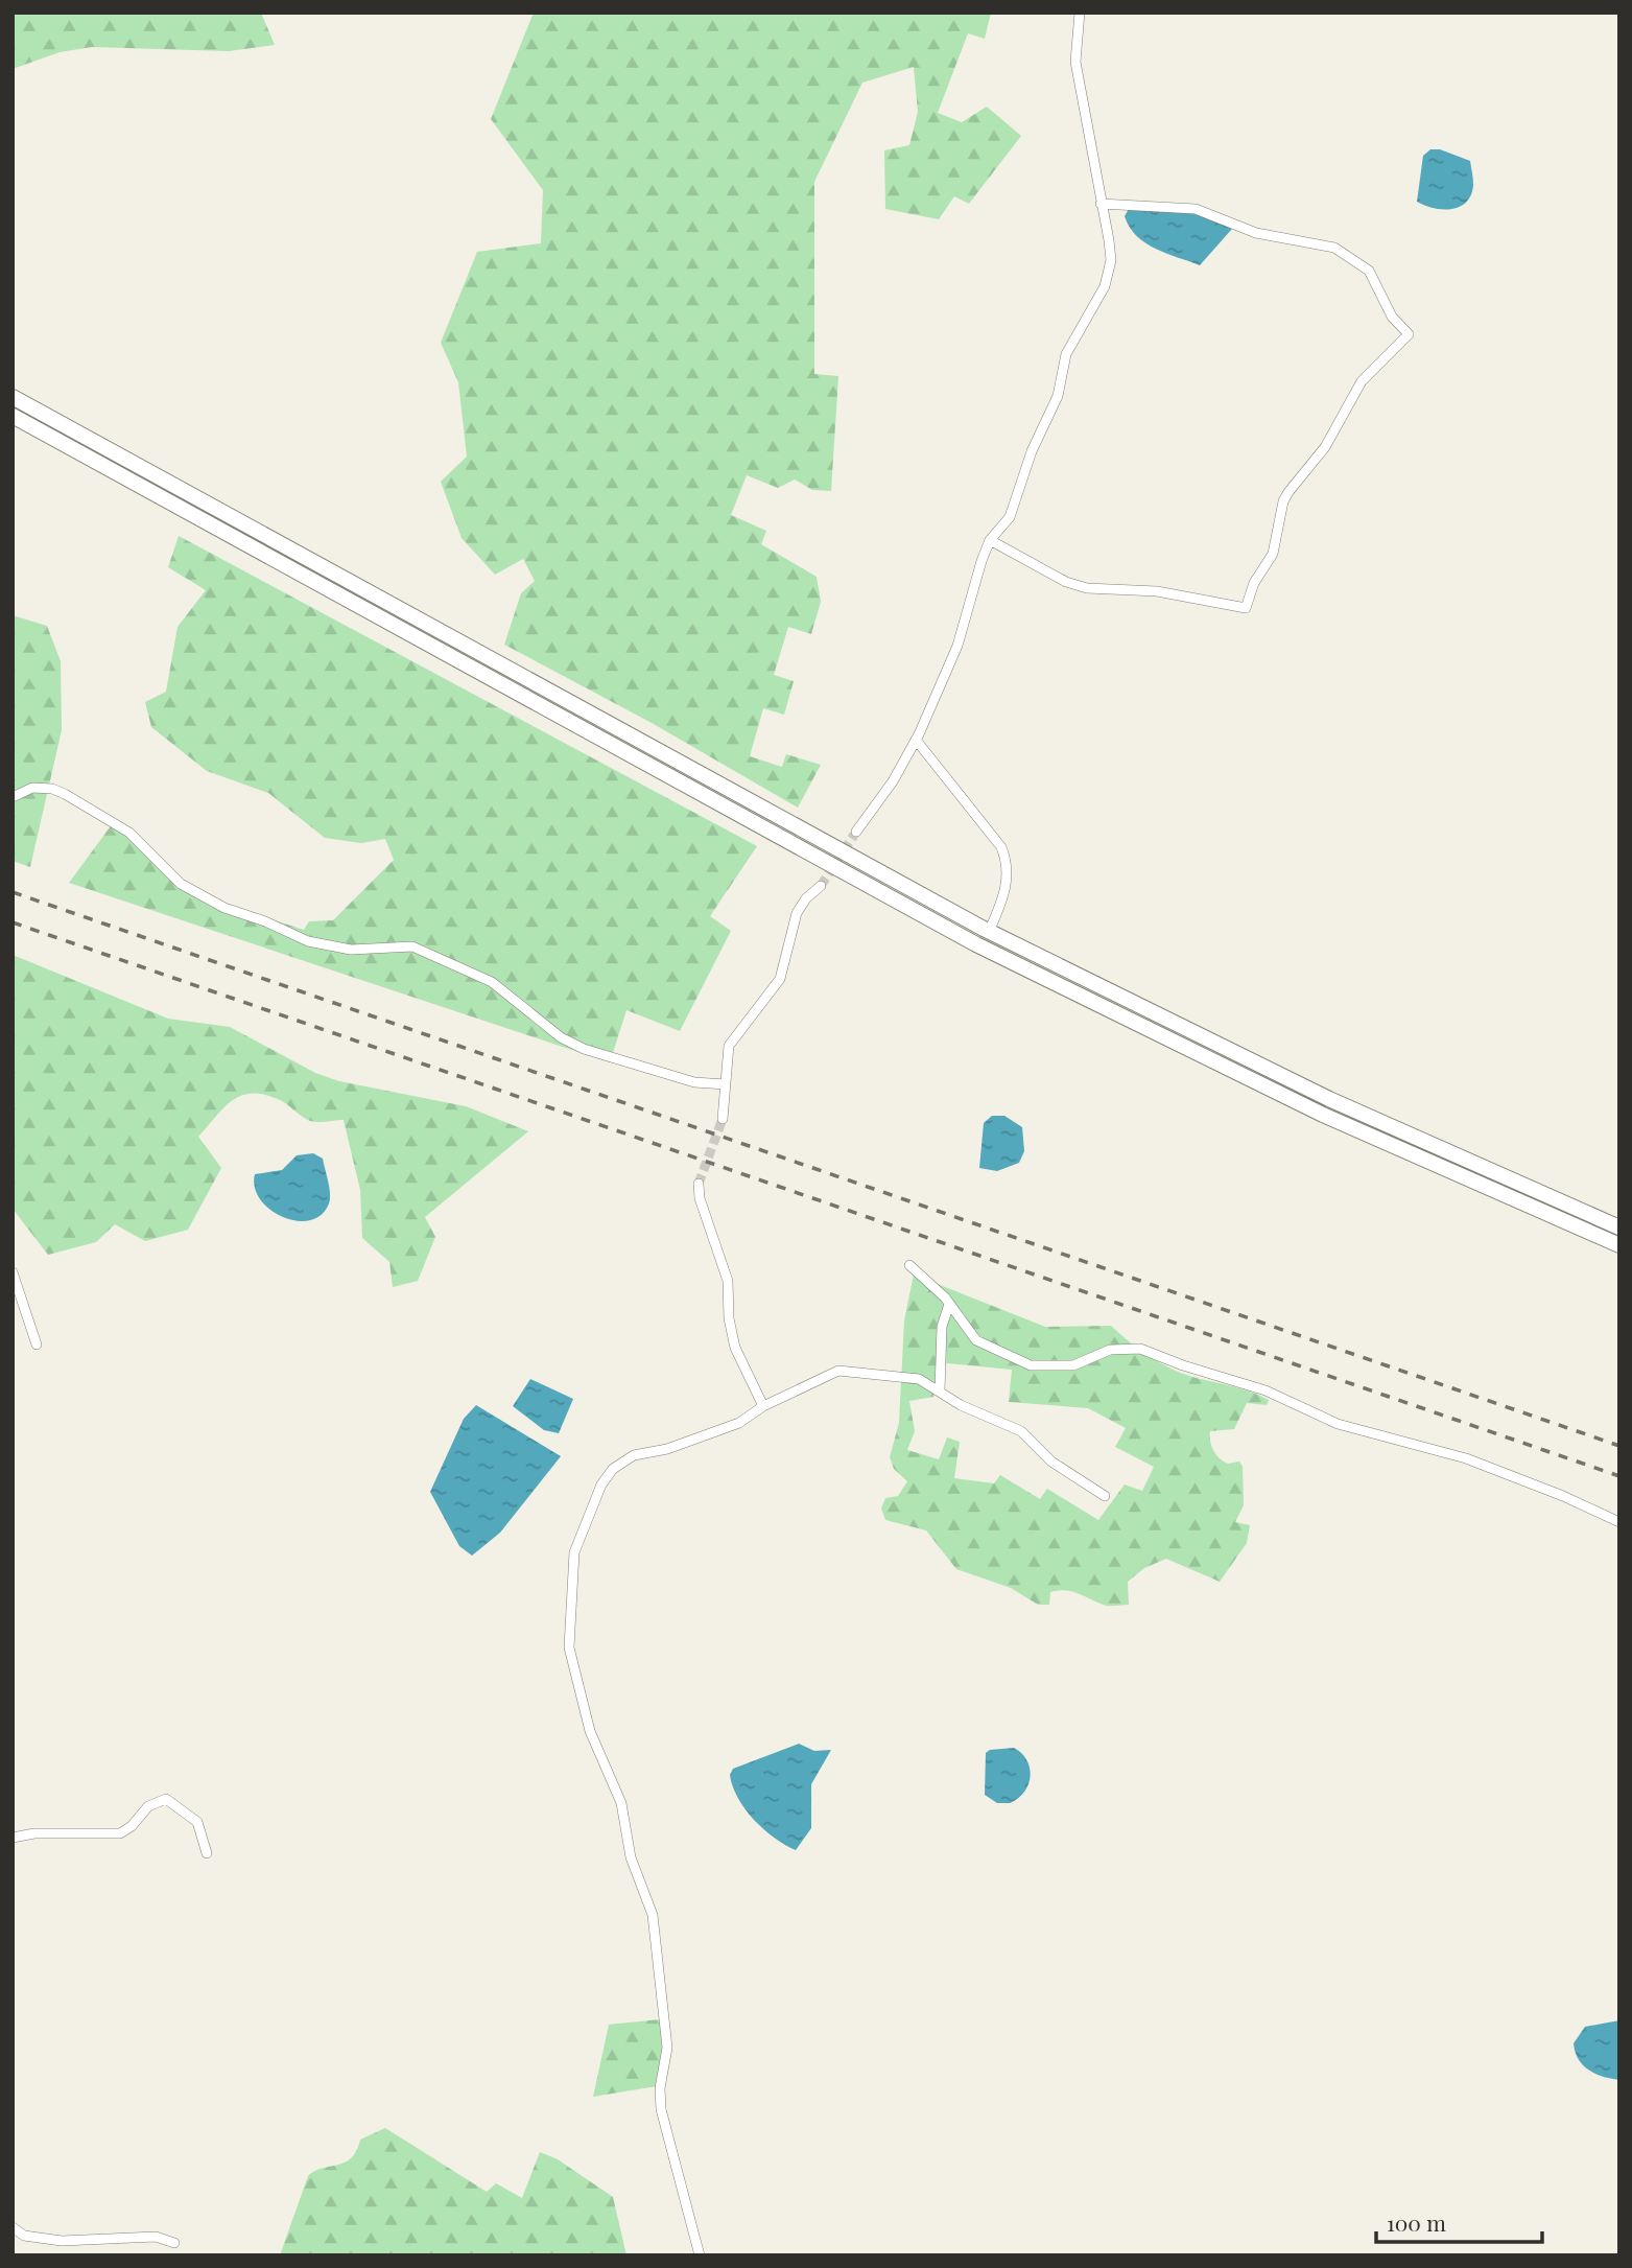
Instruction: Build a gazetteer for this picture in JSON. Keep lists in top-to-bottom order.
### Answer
{
  "scale_bar": "100 m"
}
